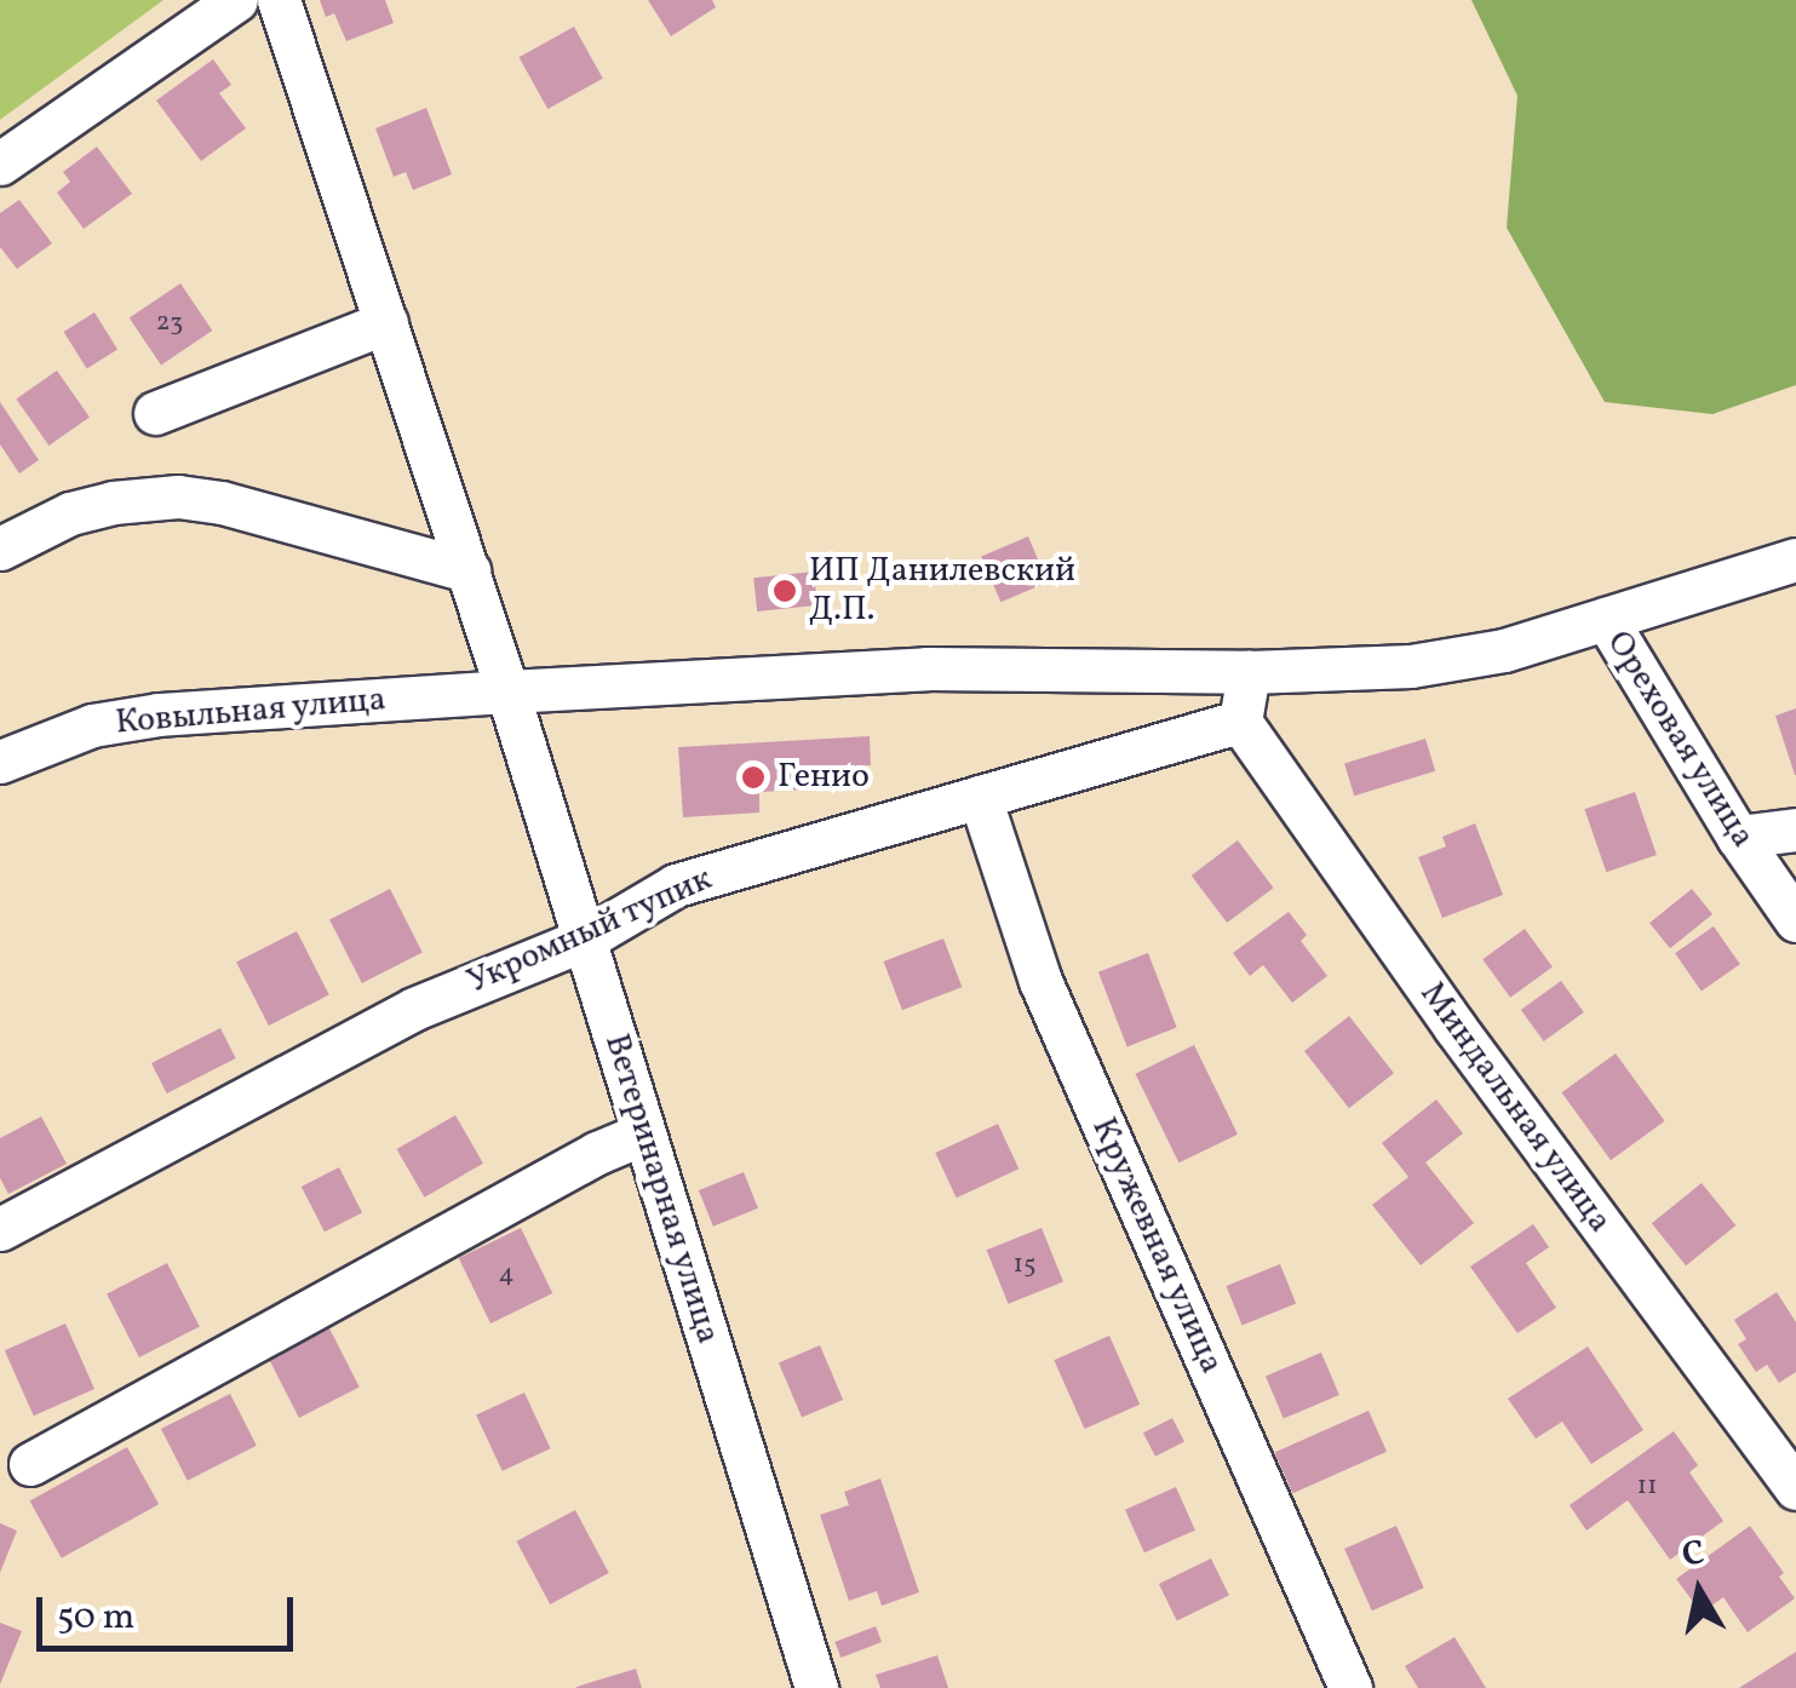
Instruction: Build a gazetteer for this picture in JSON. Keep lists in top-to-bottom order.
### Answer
{
  "streets": {
    "street": [
      "Ковыльная улица",
      "Ореховая улица",
      "Укромный тупик",
      "Миндальная улица",
      "Ветеринарная улица",
      "Кружевная улица"
    ]
  },
  "crossings": [
    ["Ковыльная улица", "Ореховая улица"],
    ["Ковыльная улица", "Ветеринарная улица"],
    ["Укромный тупик", "Миндальная улица"],
    ["Укромный тупик", "Ветеринарная улица"],
    ["Укромный тупик", "Кружевная улица"]
  ],
  "places": ["ИП Данилевский Д.П.", "Генио"],
  "house_numbers": [
    "23",
    "15",
    "4",
    "11"
  ],
  "scale_bar": "50 m",
  "north": "top"
}
